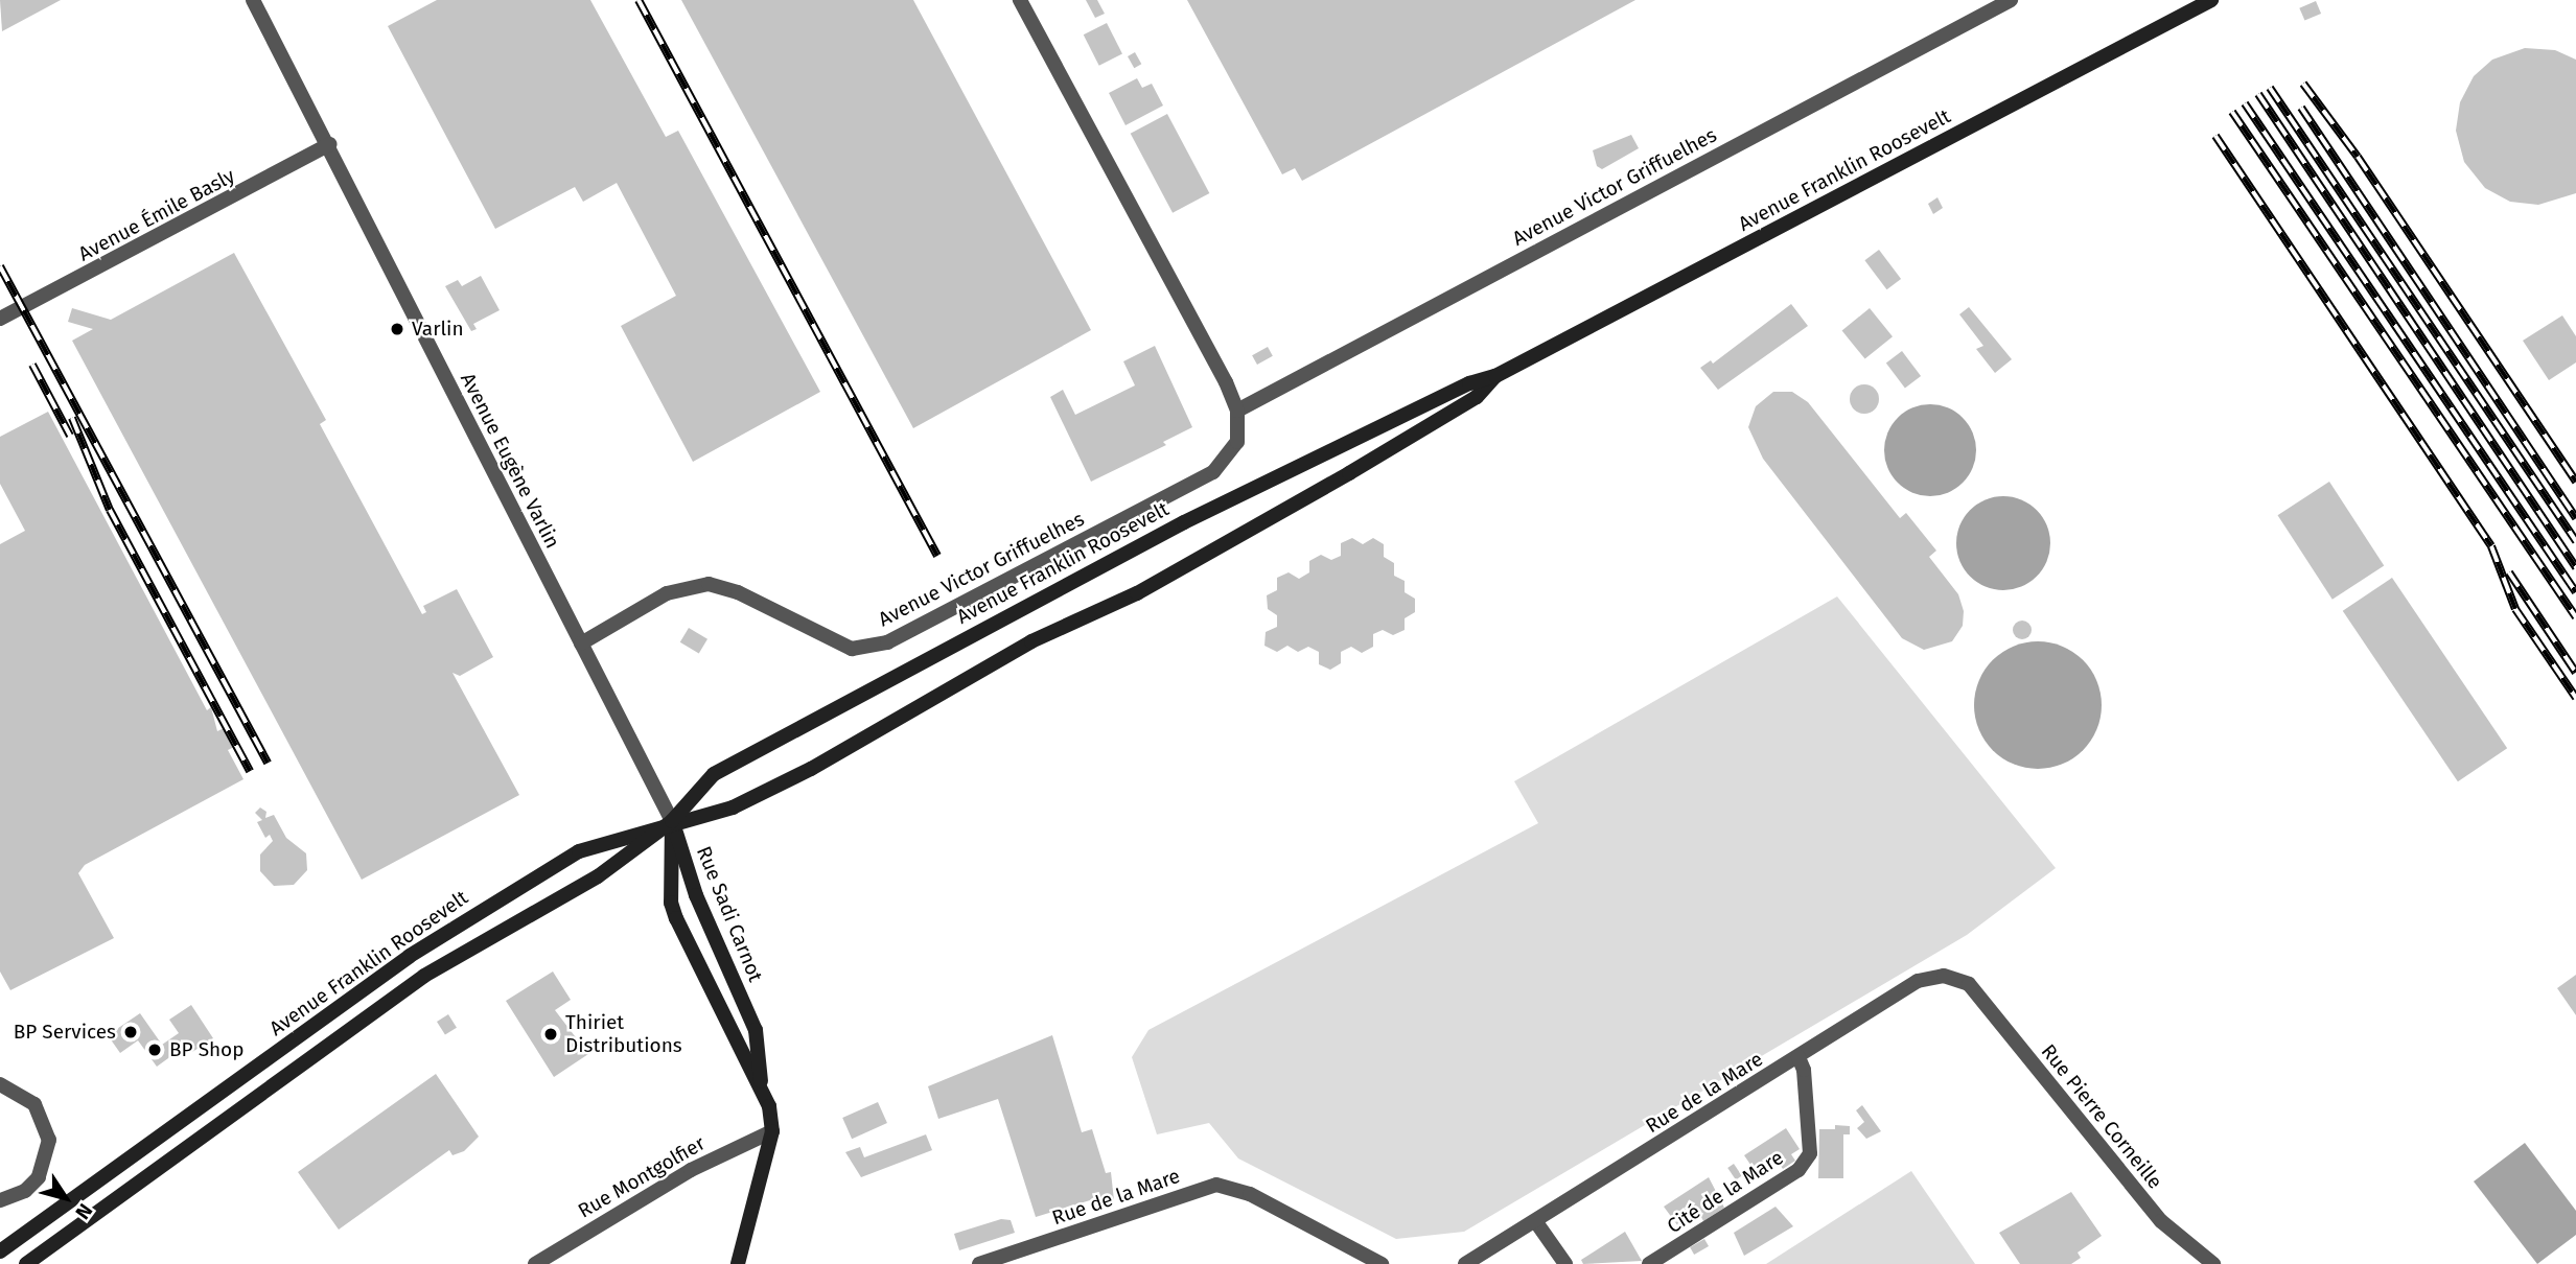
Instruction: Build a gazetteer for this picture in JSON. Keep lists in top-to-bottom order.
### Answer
{
  "streets": {
    "main road": ["Avenue Franklin Roosevelt", "Rue Sadi Carnot"],
    "street": [
      "Avenue Victor Griffuelhes",
      "Avenue Émile Basly",
      "Avenue Eugène Varlin",
      "Rue de la Mare",
      "Rue Pierre Corneille",
      "Rue Montgolfier",
      "Cité de la Mare"
    ]
  },
  "crossings": [
    ["Avenue Franklin Roosevelt", "Avenue Eugène Varlin"],
    ["Avenue Franklin Roosevelt", "Rue Sadi Carnot"],
    ["Avenue Victor Griffuelhes", "Avenue Eugène Varlin"],
    ["Avenue Émile Basly", "Avenue Eugène Varlin"],
    ["Avenue Eugène Varlin", "Rue Sadi Carnot"],
    ["Rue Sadi Carnot", "Rue Montgolfier"],
    ["Rue de la Mare", "Rue Pierre Corneille"],
    ["Rue de la Mare", "Cité de la Mare"]
  ],
  "places": [
    "Varlin",
    "BP Services",
    "Thiriet Distributions",
    "BP Shop"
  ],
  "north": "bottom right"
}
